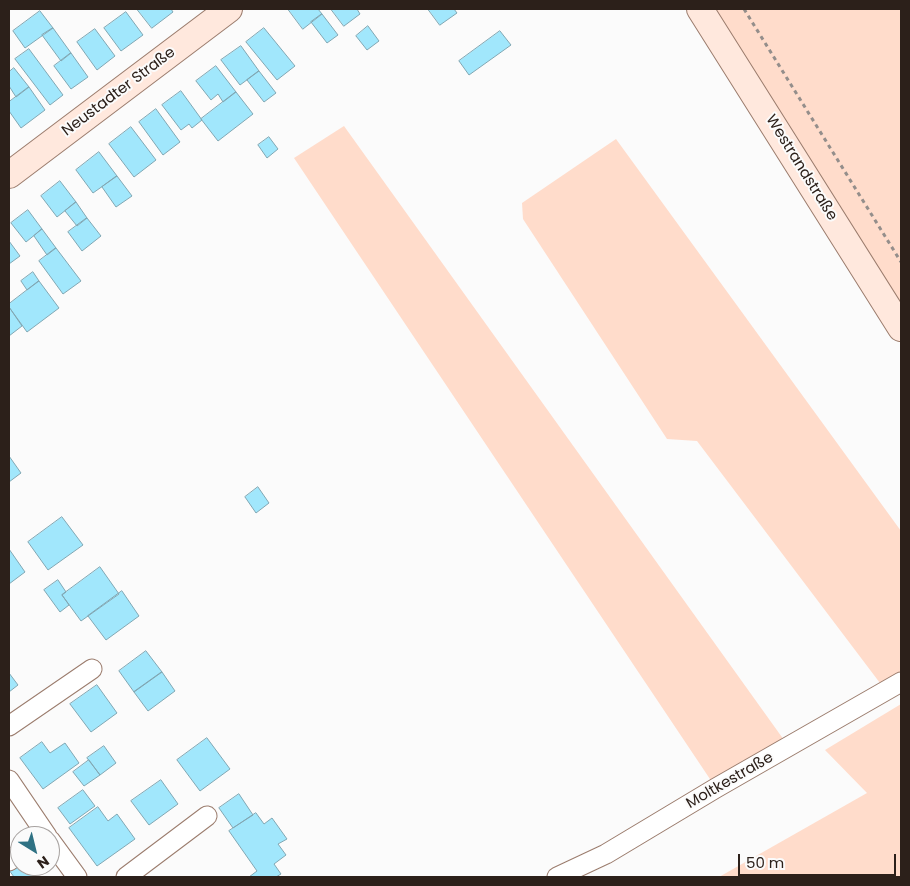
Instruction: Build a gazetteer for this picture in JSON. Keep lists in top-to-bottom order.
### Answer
{
  "streets": {
    "main road": ["Neustadter Straße", "Westrandstraße"],
    "street": ["Moltkestraße"]
  },
  "scale_bar": "50 m",
  "north": "bottom right"
}
